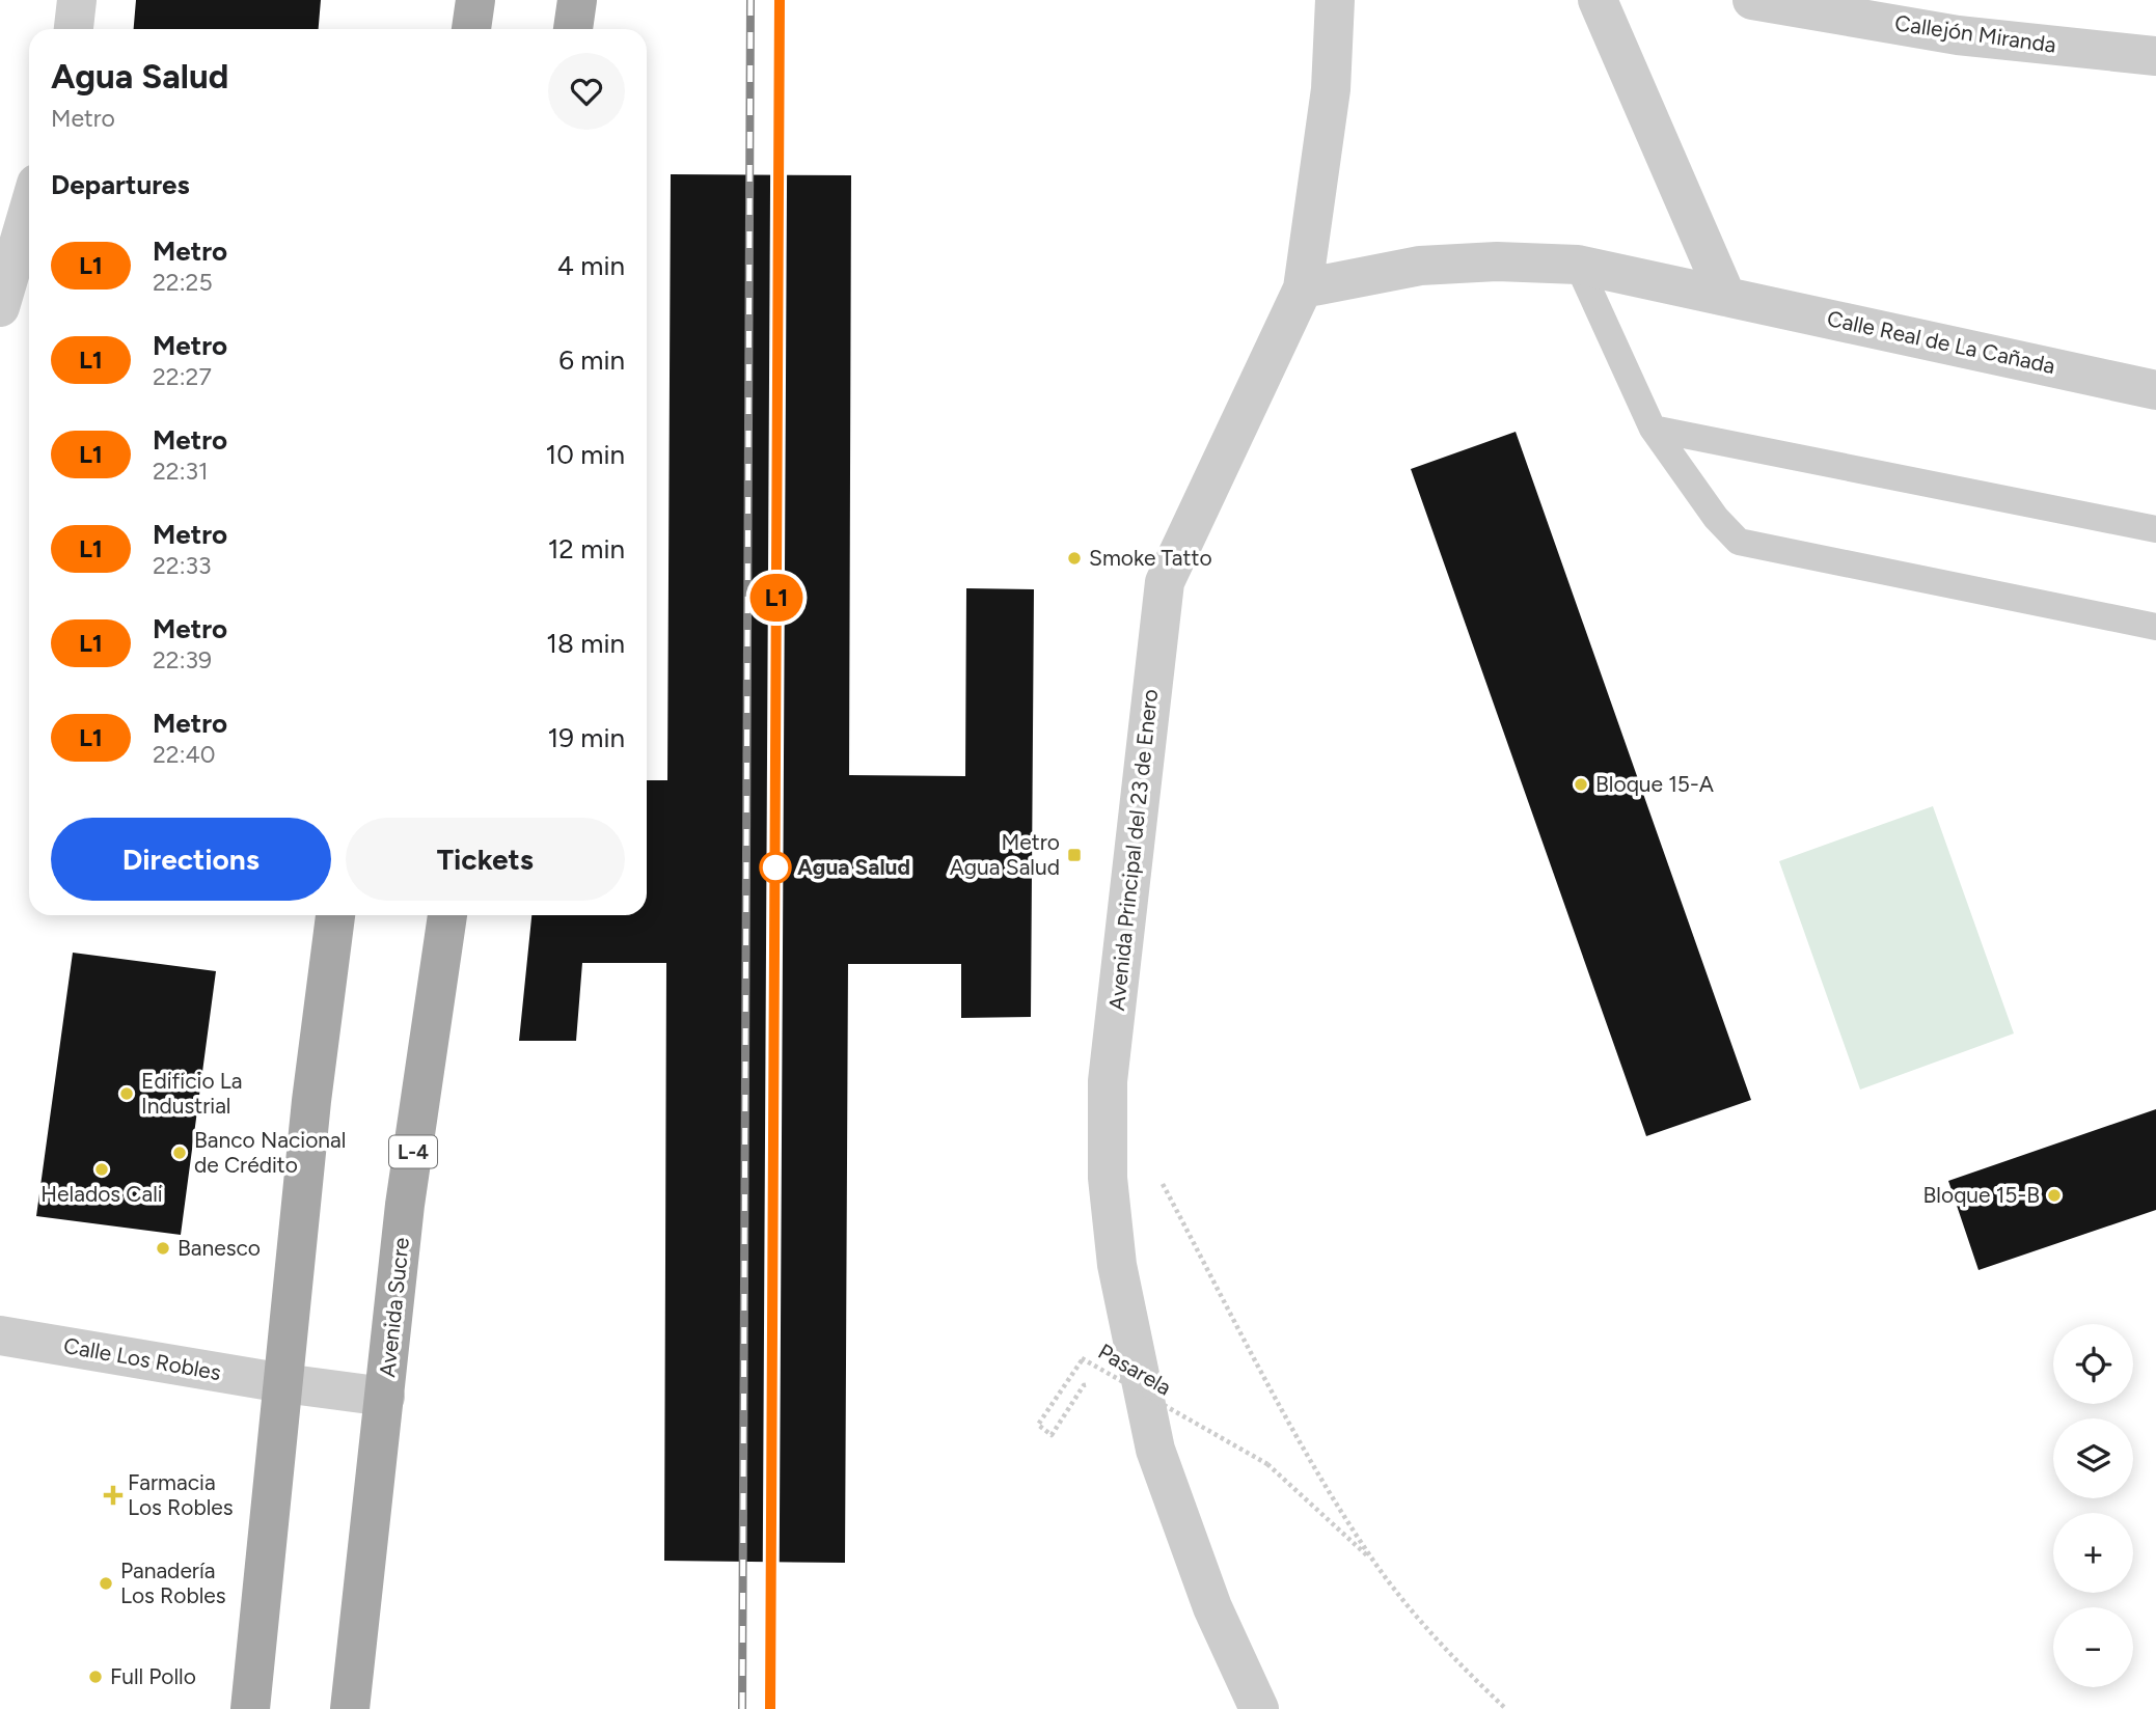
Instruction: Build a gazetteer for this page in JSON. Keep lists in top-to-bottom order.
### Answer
{
  "streets": {
    "main road": ["L-4", "Avenida Sucre"],
    "street": [
      "Callejón Miranda",
      "Calle Real de La Cañada",
      "Avenida Principal del 23 de Enero",
      "Calle Los Robles"
    ],
    "path": ["Pasarela"]
  },
  "crossings": [
    ["Calle Real de La Cañada", "Avenida Principal del 23 de Enero"],
    ["Avenida Sucre", "Calle Los Robles"]
  ],
  "places": {
    "other": [
      "Smoke Tatto",
      "Bloque 15-A",
      "Agua Salud",
      "Edificio La Industrial",
      "Banco Nacional de Crédito",
      "Helados Cali",
      "Bloque 15-B",
      "Banesco",
      "Panadería Los Robles",
      "Full Pollo"
    ],
    "transit": ["Metro Agua Salud"],
    "health": ["Farmacia Los Robles"]
  },
  "lines": ["metro line L1"],
  "page": {
    "on_map": "L1",
    "heading": [
      ["Agua Salud", "Metro"],
      "Departures"
    ],
    "list": [
      {
        "mark": "L1",
        "name": "Metro",
        "note": "22:25",
        "value": "4 min"
      },
      {
        "mark": "L1",
        "name": "Metro",
        "note": "22:27",
        "value": "6 min"
      },
      {
        "mark": "L1",
        "name": "Metro",
        "note": "22:31",
        "value": "10 min"
      },
      {
        "mark": "L1",
        "name": "Metro",
        "note": "22:33",
        "value": "12 min"
      },
      {
        "mark": "L1",
        "name": "Metro",
        "note": "22:39",
        "value": "18 min"
      },
      {
        "mark": "L1",
        "name": "Metro",
        "note": "22:40",
        "value": "19 min"
      }
    ],
    "buttons": ["Directions", "Tickets"],
    "map_buttons": ["+", "−"]
  }
}
